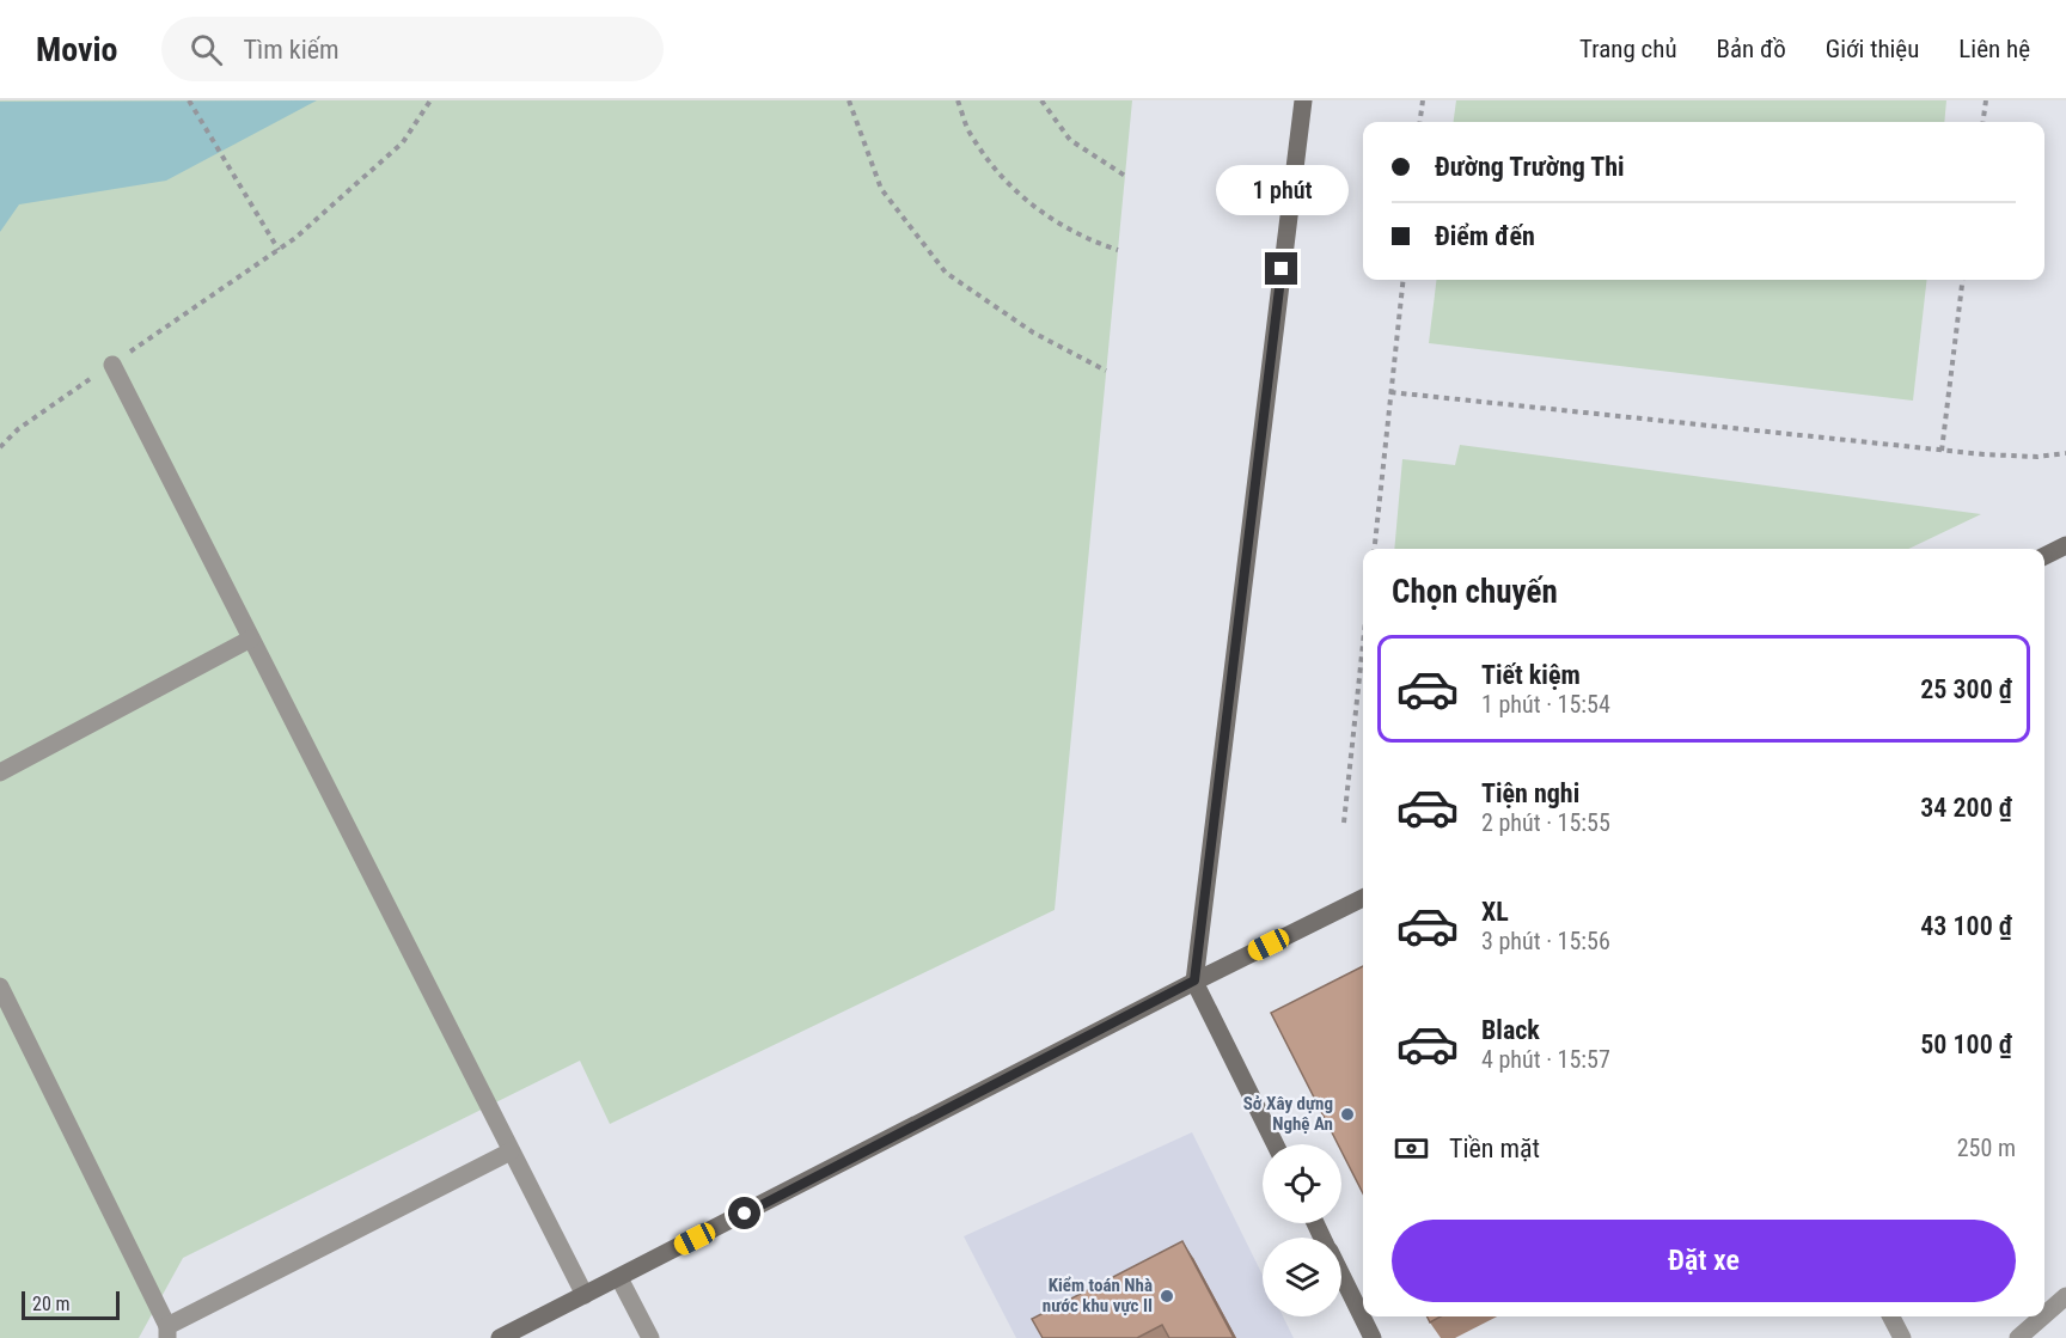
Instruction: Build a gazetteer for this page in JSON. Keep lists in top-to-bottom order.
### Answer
{
  "places": ["Sở Xây dựng Nghệ An", "Kiểm toán Nhà nước khu vực II"],
  "scale_bar": "20 m",
  "page": {
    "header": "Movio",
    "search": "Tìm kiếm",
    "nav": [
      "Trang chủ",
      "Bản đồ",
      "Giới thiệu",
      "Liên hệ"
    ],
    "banner": ["Đường Trường Thi", "Điểm đến"],
    "bubble": "1 phút",
    "heading": "Chọn chuyến",
    "list": [
      {
        "name": "Tiết kiệm",
        "note": "1 phút · 15:54",
        "value": "25 300 ₫"
      },
      {
        "name": "Tiện nghi",
        "note": "2 phút · 15:55",
        "value": "34 200 ₫"
      },
      {
        "name": "XL",
        "note": "3 phút · 15:56",
        "value": "43 100 ₫"
      },
      {
        "name": "Black",
        "note": "4 phút · 15:57",
        "value": "50 100 ₫"
      }
    ],
    "pay": ["Tiền mặt", "250 m"],
    "buttons": "Đặt xe",
    "scale": "20 m"
  }
}
